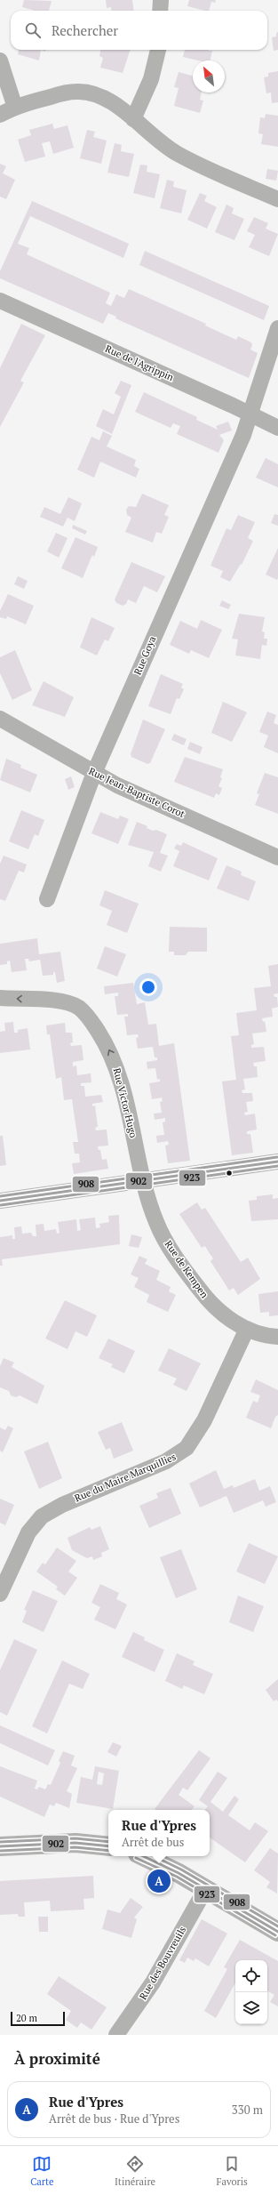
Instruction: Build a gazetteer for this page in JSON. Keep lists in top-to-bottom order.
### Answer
{
  "streets": {
    "street": [
      "Rue de l'Agrippin",
      "Rue Goya",
      "Rue Jean-Baptiste Corot",
      "Rue Victor Hugo",
      "Rue de Kempen",
      "Rue du Maire Marquillies",
      "Rue des Bouvreuils"
    ]
  },
  "crossings": [
    ["Rue de l'Agrippin", "Rue Goya"],
    ["Rue Goya", "Rue Jean-Baptiste Corot"],
    ["Rue Victor Hugo", "Rue de Kempen"],
    ["Rue de Kempen", "Rue du Maire Marquillies"]
  ],
  "one_way": ["Rue Victor Hugo"],
  "lines": ["transit line 908", "transit line 902", "transit line 923"],
  "scale_bar": "20 m",
  "north": "top left",
  "page": {
    "search": "Rechercher",
    "popup": ["Rue d'Ypres", "Arrêt de bus"],
    "pins": "A",
    "scale": "20 m",
    "heading": "À proximité",
    "list": [
      {
        "mark": "A",
        "name": "Rue d'Ypres",
        "note": "Arrêt de bus · Rue d'Ypres",
        "value": "330 m"
      }
    ],
    "nav": ["Carte", "Itinéraire", "Favoris"]
  }
}
